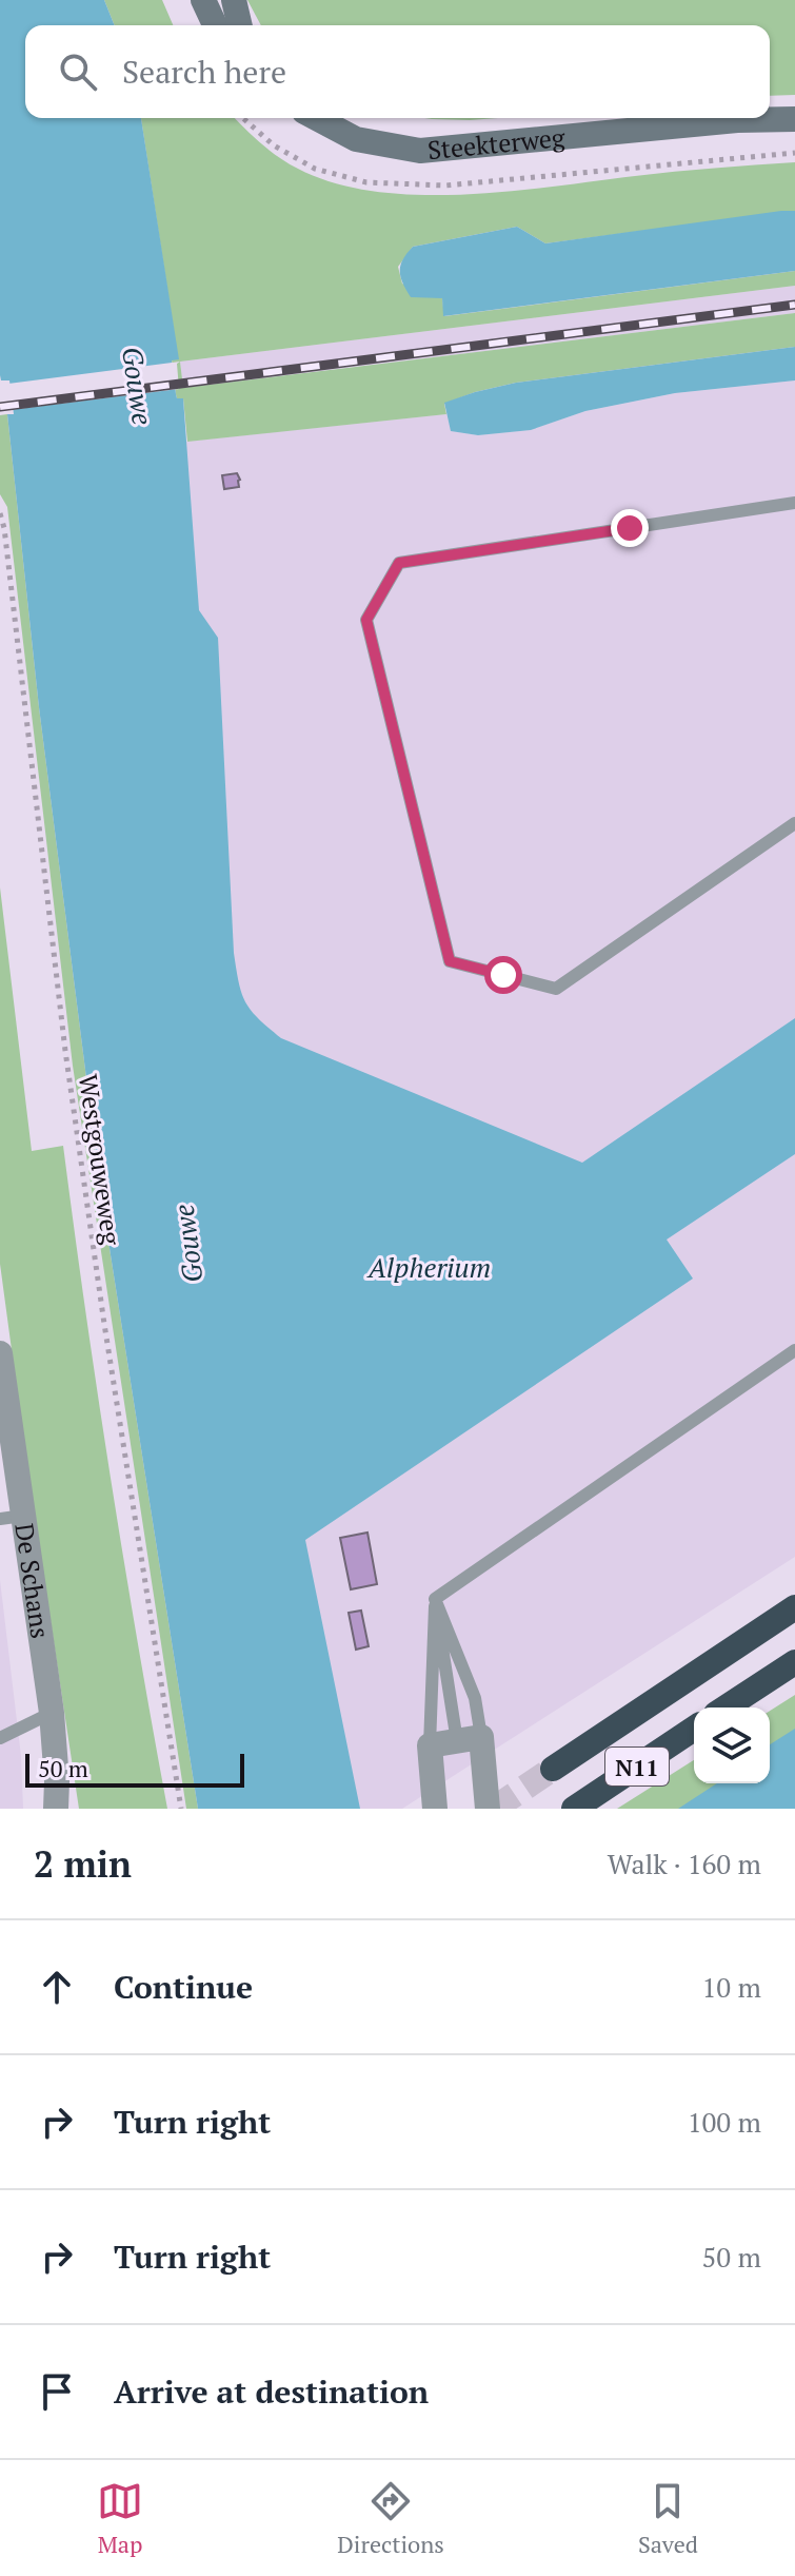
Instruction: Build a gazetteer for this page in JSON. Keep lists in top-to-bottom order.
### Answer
{
  "streets": {
    "highway": ["N11"],
    "main road": ["Steekterweg"],
    "street": ["De Schans"],
    "path": ["Westgouweweg"]
  },
  "water": ["Gouwe", "Alpherium"],
  "scale_bar": "50 m",
  "page": {
    "search": "Search here",
    "scale": "50 m",
    "heading": ["2 min", "Walk · 160 m"],
    "list": [
      ["Continue", "10 m"],
      ["Turn right", "100 m"],
      ["Turn right", "50 m"],
      "Arrive at destination"
    ],
    "nav": ["Map", "Directions", "Saved"]
  }
}
